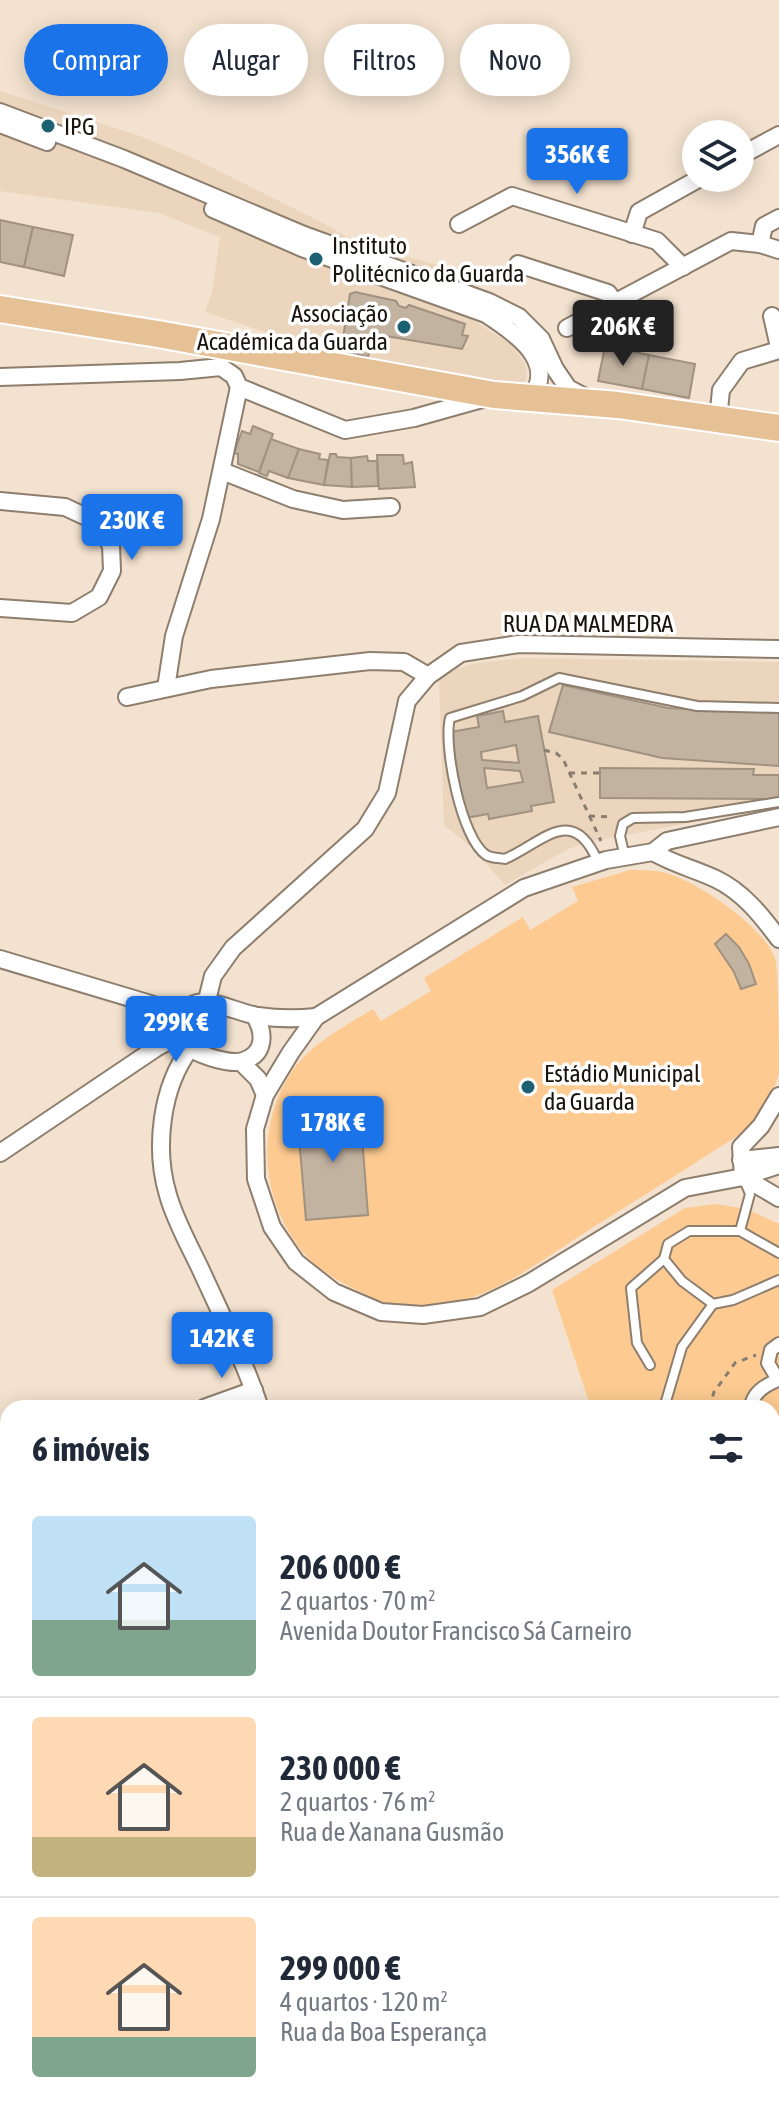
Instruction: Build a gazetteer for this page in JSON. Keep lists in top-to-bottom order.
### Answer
{
  "streets": {
    "street": ["RUA DA MALMEDRA"]
  },
  "places": [
    "IPG",
    "Instituto Politécnico da Guarda",
    "Associação Académica da Guarda",
    "Estádio Municipal da Guarda"
  ],
  "page": {
    "chip": [
      "Comprar",
      "Alugar",
      "Filtros",
      "Novo"
    ],
    "price": [
      "356K €",
      "206K €",
      "230K €",
      "299K €",
      "178K €",
      "142K €"
    ],
    "heading": "6 imóveis",
    "list": [
      {
        "name": "206 000 €",
        "note": "2 quartos · 70 m² · Avenida Doutor Francisco Sá Carneiro"
      },
      {
        "name": "230 000 €",
        "note": "2 quartos · 76 m² · Rua de Xanana Gusmão"
      },
      {
        "name": "299 000 €",
        "note": "4 quartos · 120 m² · Rua da Boa Esperança"
      }
    ]
  }
}
